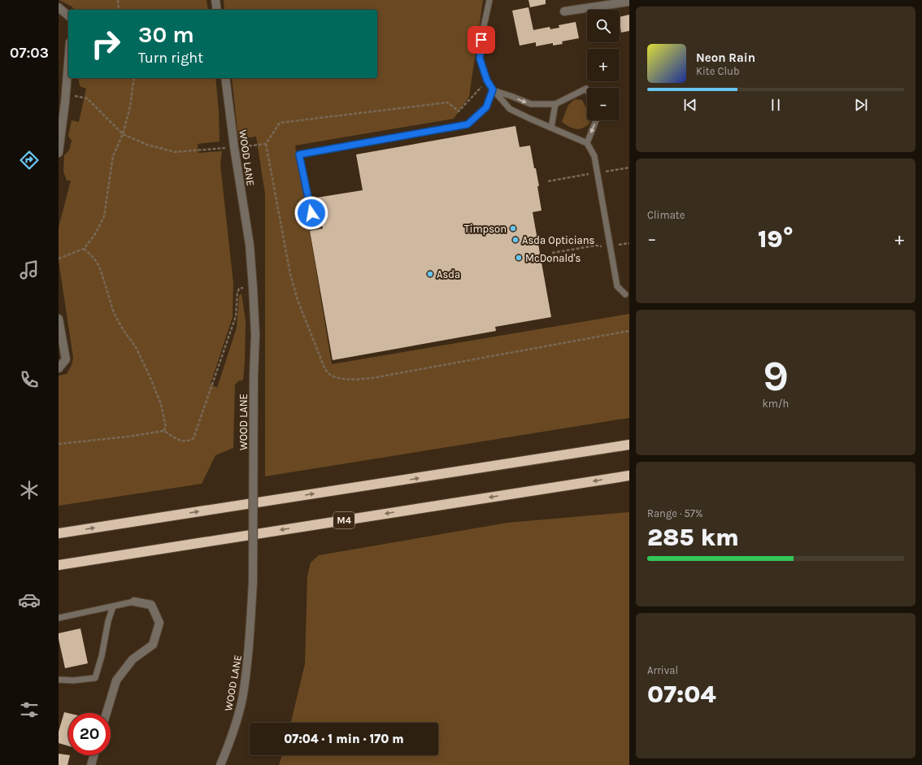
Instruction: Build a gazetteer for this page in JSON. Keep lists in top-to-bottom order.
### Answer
{
  "streets": {
    "highway": ["M4"],
    "street": ["WOOD LANE"]
  },
  "places": [
    "Timpson",
    "Asda Opticians",
    "McDonald's",
    "Asda"
  ],
  "page": {
    "tabs": "07:03",
    "map_buttons": ["+", "−"],
    "turn": ["30 m", "Turn right"],
    "song": ["Neon Rain", "Kite Club"],
    "tile": [
      "Climate",
      ["9", "km/h"],
      ["Range · 57%", "285 km"],
      ["Arrival", "07:04"]
    ],
    "heat": ["−", "19°", "+"],
    "limit": "20",
    "trip": "07:04 · 1 min · 170 m"
  }
}
